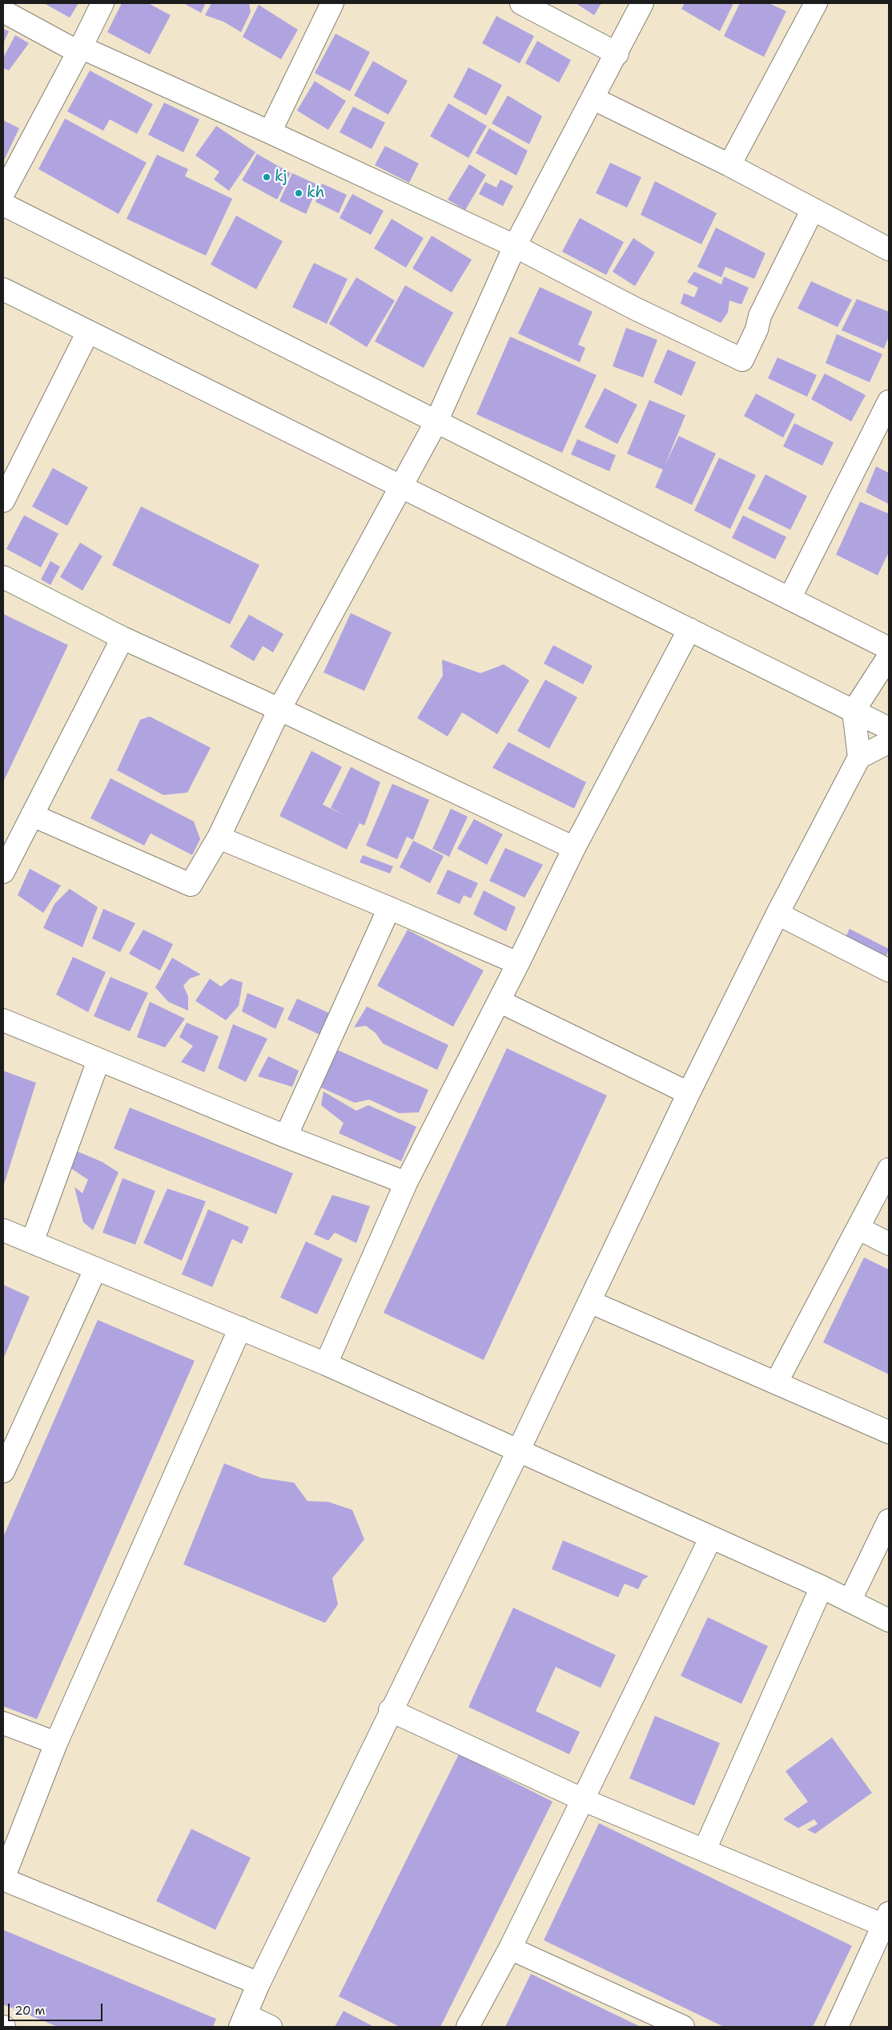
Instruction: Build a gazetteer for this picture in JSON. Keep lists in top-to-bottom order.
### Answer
{
  "places": ["kj", "kh"],
  "scale_bar": "20 m"
}
